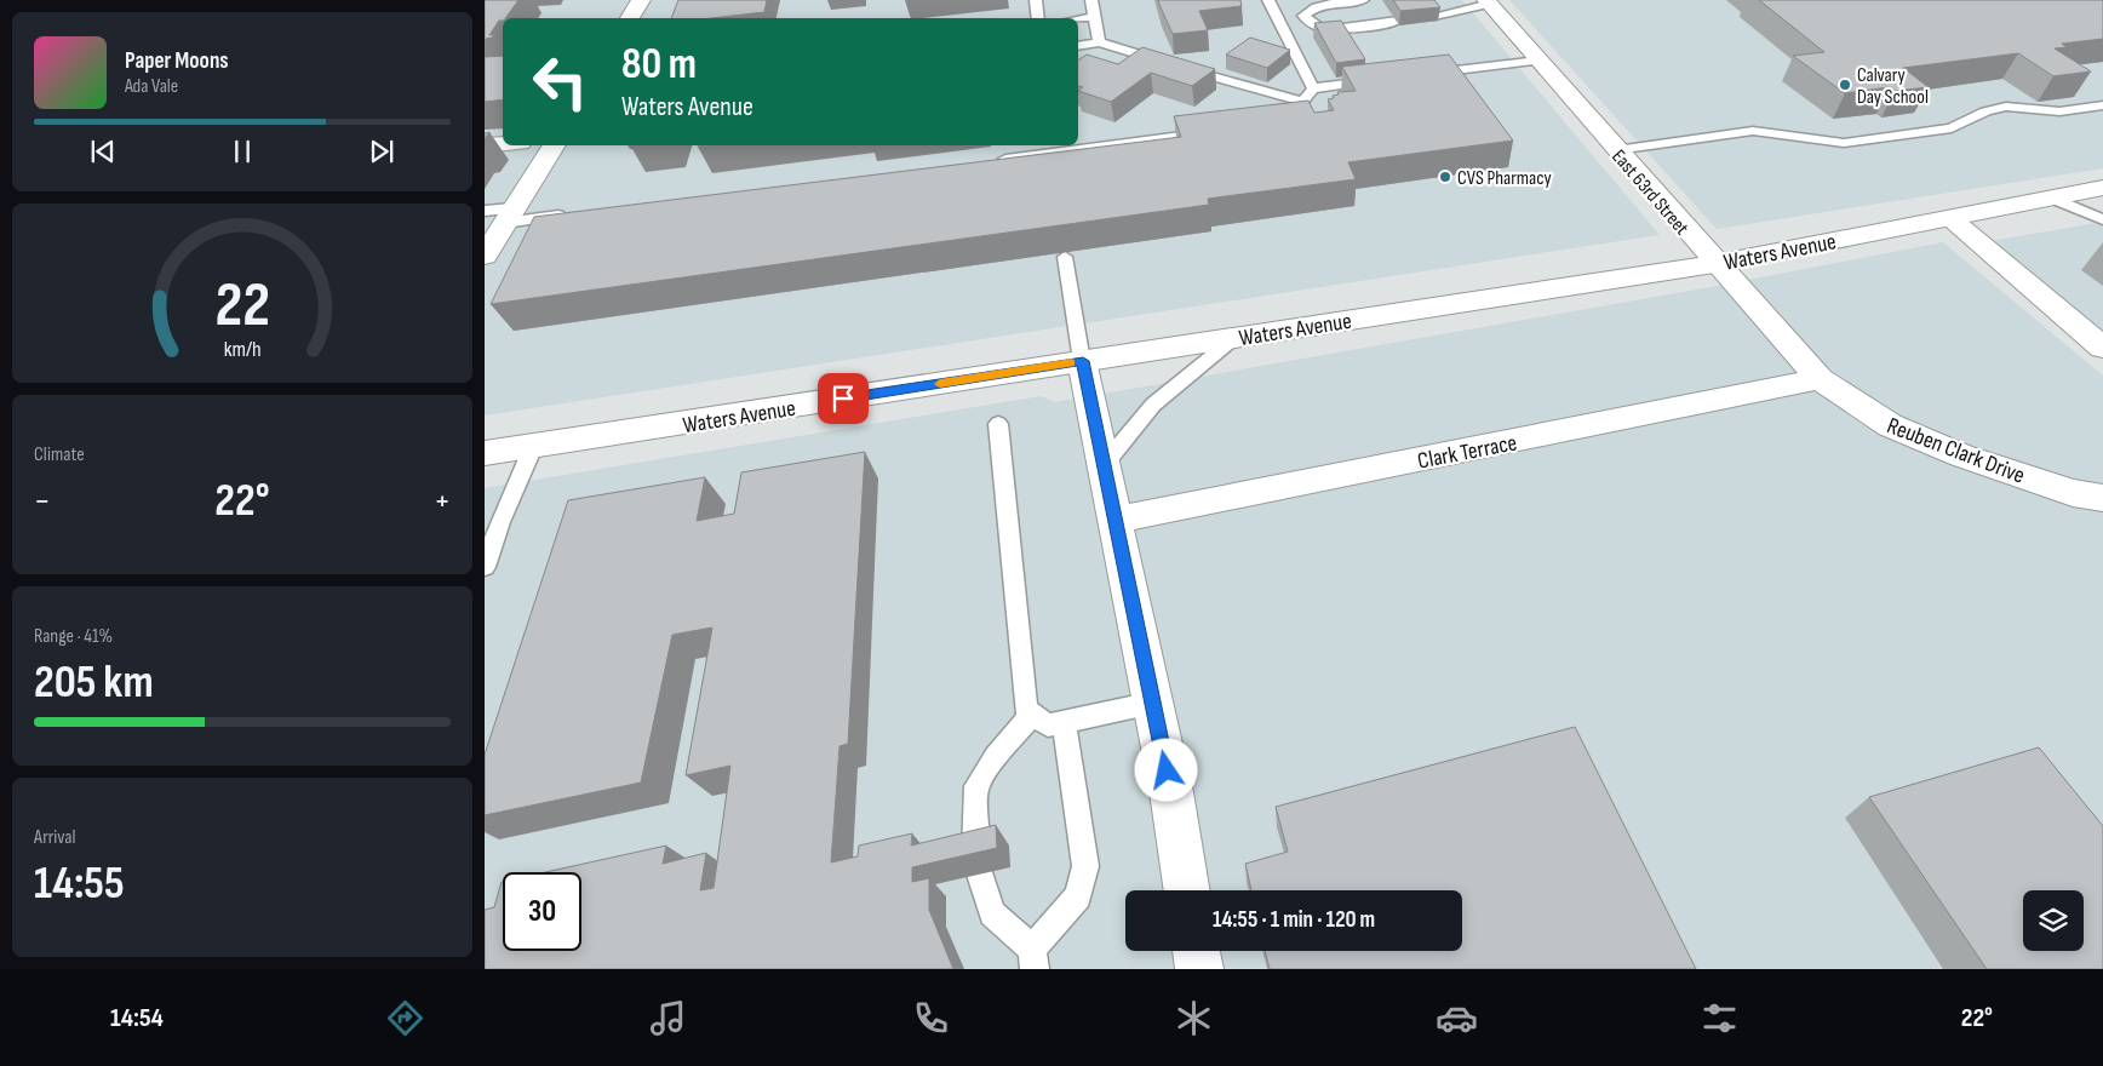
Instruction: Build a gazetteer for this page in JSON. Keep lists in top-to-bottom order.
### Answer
{
  "streets": {
    "street": [
      "East 63rd Street",
      "Waters Avenue",
      "Reuben Clark Drive",
      "Clark Terrace"
    ]
  },
  "crossings": [
    ["East 63rd Street", "Waters Avenue"],
    ["East 63rd Street", "Reuben Clark Drive"],
    ["East 63rd Street", "Clark Terrace"],
    ["Reuben Clark Drive", "Clark Terrace"]
  ],
  "places": ["Calvary Day School", "CVS Pharmacy"],
  "page": {
    "turn": ["80 m", "Waters Avenue"],
    "song": ["Paper Moons", "Ada Vale"],
    "tile": [
      "Climate",
      ["Range · 41%", "205 km"],
      ["Arrival", "14:55"]
    ],
    "heat": ["−", "22°", "+"],
    "limit": "30",
    "trip": "14:55 · 1 min · 120 m",
    "tabs": ["14:54", "22°"],
    "gauge": ["22", "km/h"]
  }
}
